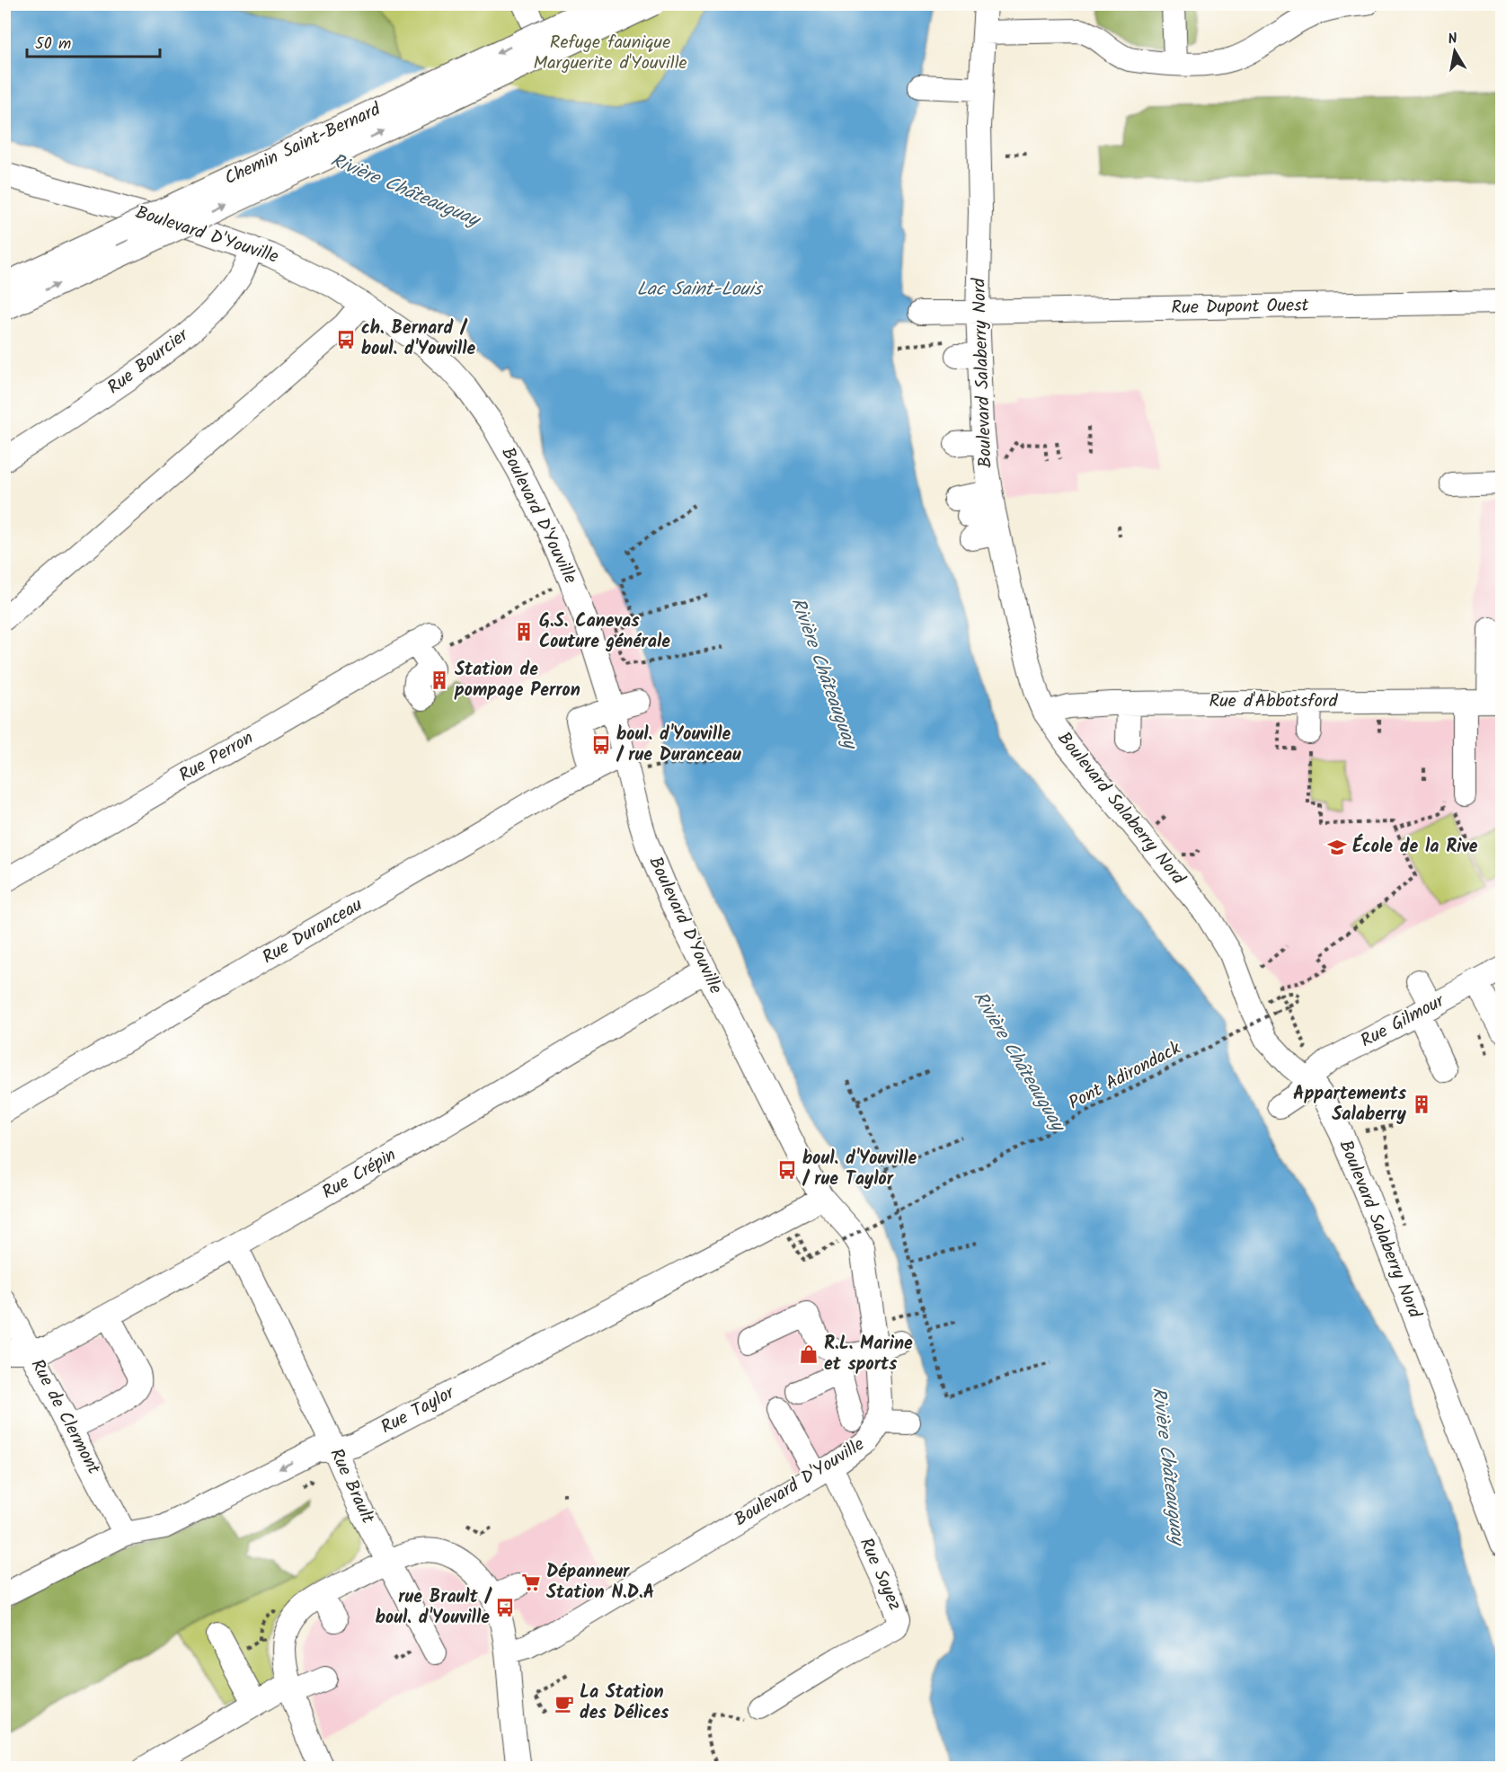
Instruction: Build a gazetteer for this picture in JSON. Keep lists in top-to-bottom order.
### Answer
{
  "streets": {
    "street": [
      "Chemin Saint-Bernard",
      "Boulevard D'Youville",
      "Rue Dupont Ouest",
      "Rue Bourcier",
      "Boulevard Salaberry Nord",
      "Rue d'Abbotsford",
      "Rue Perron",
      "Rue Duranceau",
      "Rue Gilmour",
      "Rue Crépin",
      "Rue Taylor",
      "Rue de Clermont",
      "Rue Brault",
      "Rue Soyez"
    ],
    "path": ["Pont Adirondack"]
  },
  "crossings": [
    ["Boulevard D'Youville", "Rue Bourcier"],
    ["Boulevard D'Youville", "Rue Duranceau"],
    ["Boulevard D'Youville", "Rue Crépin"],
    ["Boulevard D'Youville", "Rue Taylor"],
    ["Boulevard D'Youville", "Rue Soyez"],
    ["Rue Dupont Ouest", "Boulevard Salaberry Nord"],
    ["Boulevard Salaberry Nord", "Rue d'Abbotsford"],
    ["Boulevard Salaberry Nord", "Rue Gilmour"],
    ["Rue Crépin", "Rue de Clermont"],
    ["Rue Crépin", "Rue Brault"],
    ["Rue Taylor", "Rue de Clermont"],
    ["Rue Taylor", "Rue Brault"]
  ],
  "water": ["Rivière Châteauguay", "Lac Saint-Louis"],
  "parks": ["Refuge faunique Marguerite d'Youville"],
  "places": {
    "bus stop": [
      "ch. Bernard / boul. d'Youville",
      "boul. d'Youville / rue Duranceau",
      "boul. d'Youville / rue Taylor",
      "rue Brault / boul. d'Youville"
    ],
    "building": ["G.S. Canevas Couture générale", "Station de pompage Perron", "Appartements Salaberry"],
    "school or university": ["École de la Rive"],
    "shop": ["R.L. Marine et sports"],
    "supermarket": ["Dépanneur Station N.D.A"],
    "cafe": ["La Station des Délices"]
  },
  "scale_bar": "50 m",
  "north": "top"
}
